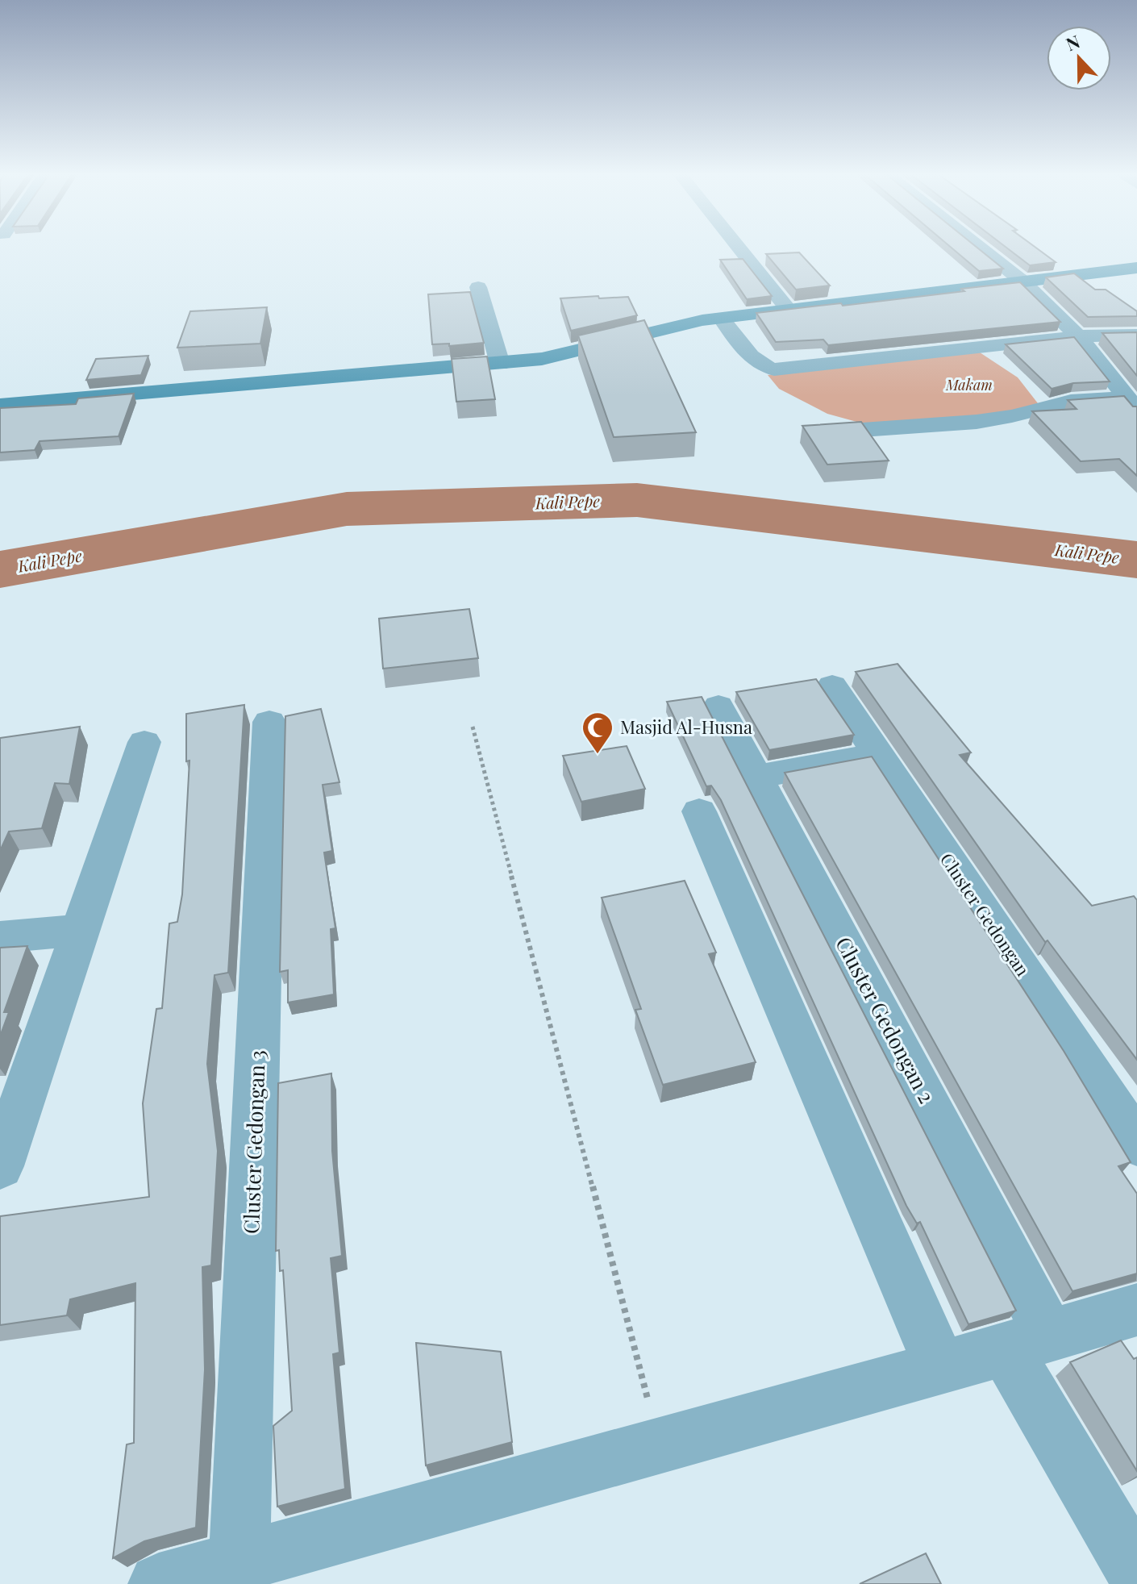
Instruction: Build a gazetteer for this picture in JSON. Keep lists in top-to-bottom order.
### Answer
{
  "streets": {
    "street": ["Cluster Gedongan", "Cluster Gedongan 2", "Cluster Gedongan 3"]
  },
  "water": ["Kali Pepe"],
  "parks": ["Makam"],
  "places": {
    "mosque": ["Masjid Al-Husna"]
  },
  "north": "top"
}
